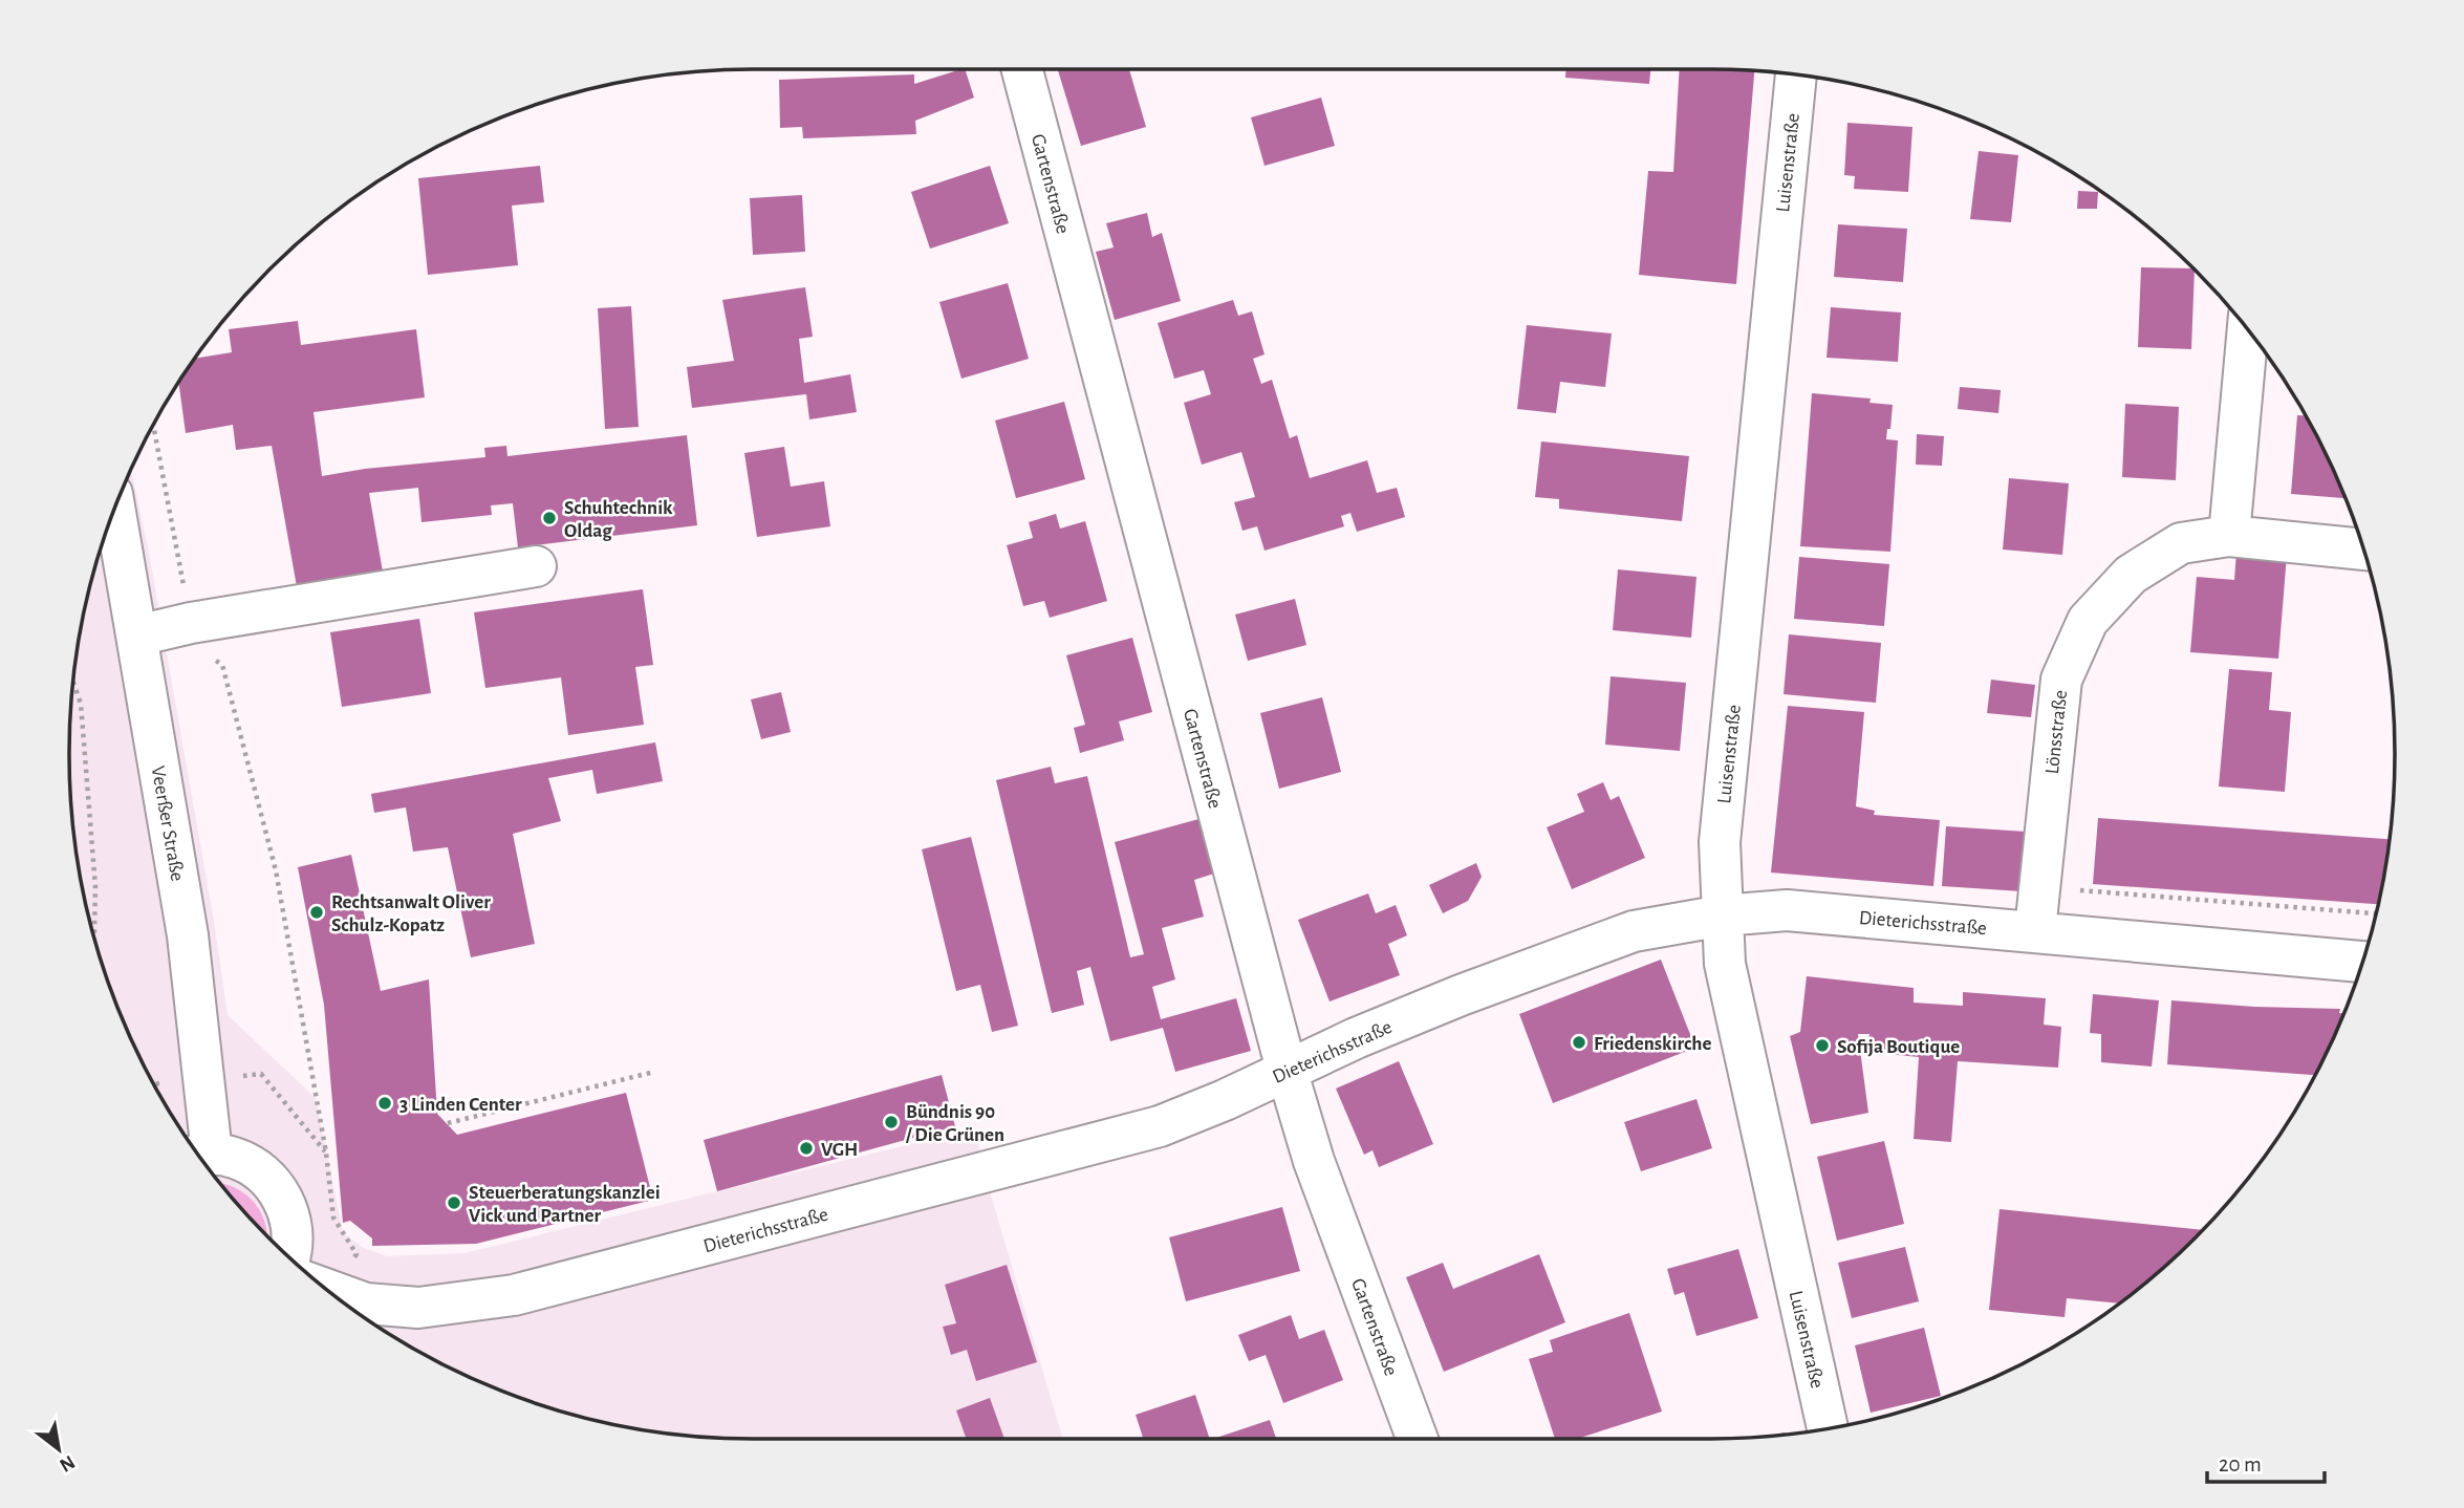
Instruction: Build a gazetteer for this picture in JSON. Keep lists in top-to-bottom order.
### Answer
{
  "streets": {
    "street": [
      "Luisenstraße",
      "Gartenstraße",
      "Lönsstraße",
      "Veerßer Straße",
      "Dieterichsstraße"
    ]
  },
  "crossings": [
    ["Luisenstraße", "Dieterichsstraße"],
    ["Gartenstraße", "Dieterichsstraße"],
    ["Lönsstraße", "Dieterichsstraße"]
  ],
  "places": [
    "Schuhtechnik Oldag",
    "Rechtsanwalt Oliver Schulz-Kopatz",
    "Friedenskirche",
    "Sofija Boutique",
    "3 Linden Center",
    "Bündnis 90 / Die Grünen",
    "VGH",
    "Steuerberatungskanzlei Vick und Partner"
  ],
  "scale_bar": "20 m",
  "north": "bottom right"
}
